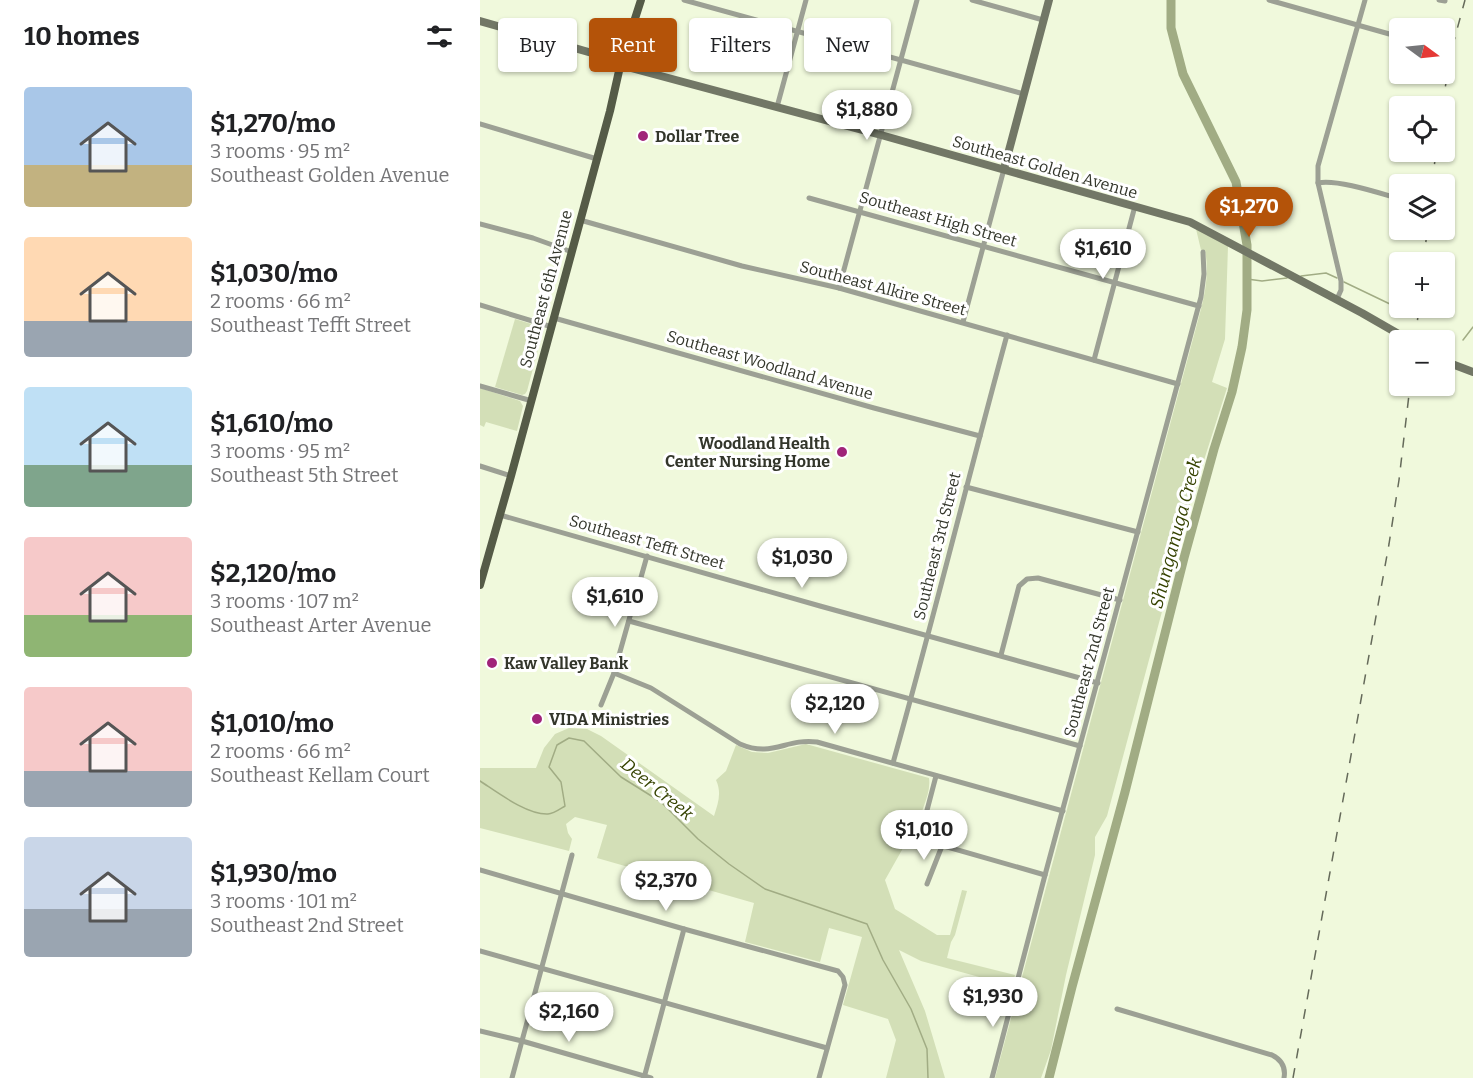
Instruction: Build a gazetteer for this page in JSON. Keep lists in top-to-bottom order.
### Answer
{
  "streets": {
    "main road": ["Southeast 6th Avenue"],
    "street": [
      "Southeast Golden Avenue",
      "Southeast High Street",
      "Southeast Alkire Street",
      "Southeast Woodland Avenue",
      "Southeast Tefft Street",
      "Southeast 3rd Street",
      "Southeast 2nd Street"
    ]
  },
  "crossings": [
    ["Southeast High Street", "Southeast 2nd Street"],
    ["Southeast Alkire Street", "Southeast 6th Avenue"],
    ["Southeast Alkire Street", "Southeast 3rd Street"],
    ["Southeast Alkire Street", "Southeast 2nd Street"],
    ["Southeast 6th Avenue", "Southeast Woodland Avenue"],
    ["Southeast 6th Avenue", "Southeast Tefft Street"],
    ["Southeast Woodland Avenue", "Southeast 3rd Street"],
    ["Southeast Tefft Street", "Southeast 3rd Street"],
    ["Southeast Tefft Street", "Southeast 2nd Street"]
  ],
  "water": ["Shunganuga Creek", "Deer Creek"],
  "places": [
    "Dollar Tree",
    "Woodland Health Center Nursing Home",
    "Kaw Valley Bank",
    "VIDA Ministries"
  ],
  "north": "right",
  "page": {
    "heading": "10 homes",
    "map_buttons": ["+", "−"],
    "chip": [
      "Buy",
      "Rent",
      "Filters",
      "New"
    ],
    "list": [
      {
        "name": "$1,270/mo",
        "note": "3 rooms · 95 m² · Southeast Golden Avenue"
      },
      {
        "name": "$1,030/mo",
        "note": "2 rooms · 66 m² · Southeast Tefft Street"
      },
      {
        "name": "$1,610/mo",
        "note": "3 rooms · 95 m² · Southeast 5th Street"
      },
      {
        "name": "$2,120/mo",
        "note": "3 rooms · 107 m² · Southeast Arter Avenue"
      },
      {
        "name": "$1,010/mo",
        "note": "2 rooms · 66 m² · Southeast Kellam Court"
      },
      {
        "name": "$1,930/mo",
        "note": "3 rooms · 101 m² · Southeast 2nd Street"
      }
    ],
    "price": [
      "$1,880",
      "$1,270",
      "$1,610",
      "$1,030",
      "$1,610",
      "$2,120",
      "$1,010",
      "$2,370",
      "$1,930",
      "$2,160"
    ]
  }
}
